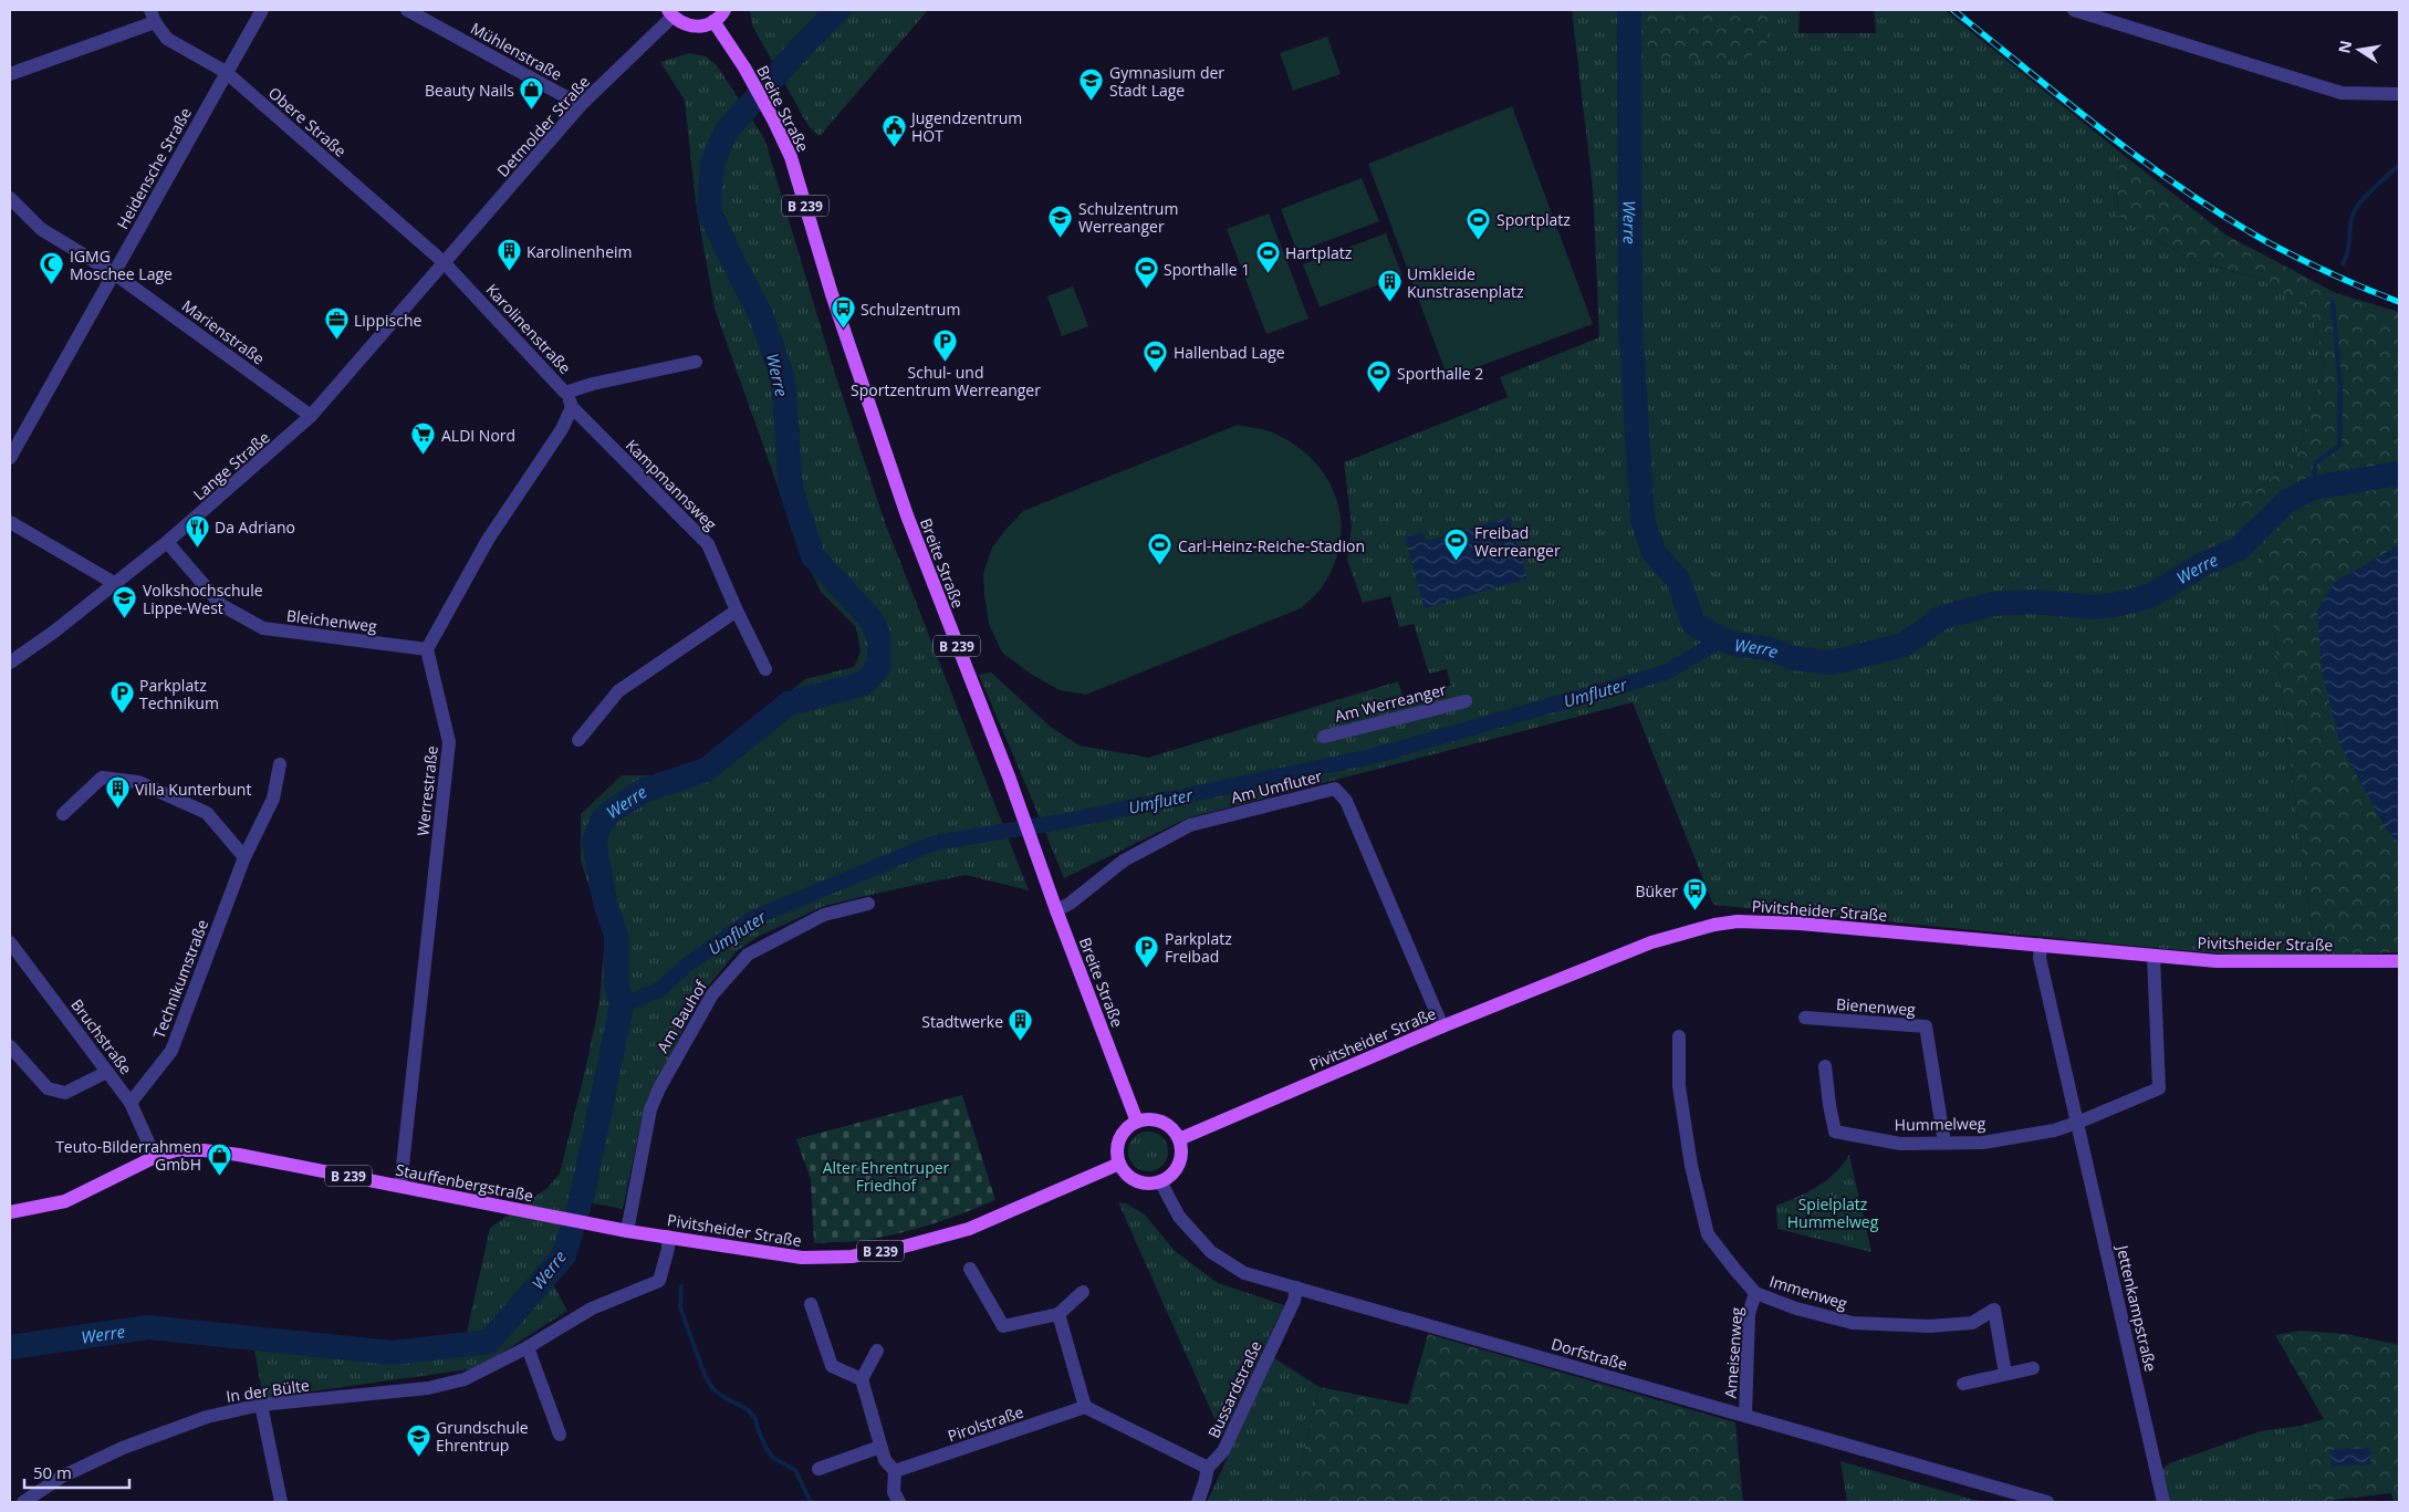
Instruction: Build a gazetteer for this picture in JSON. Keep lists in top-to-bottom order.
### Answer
{
  "streets": {
    "main road": [
      "Breite Straße",
      "B 239",
      "Pivitsheider Straße",
      "Stauffenbergstraße"
    ],
    "street": [
      "Mühlenstraße",
      "Obere Straße",
      "Detmolder Straße",
      "Heidensche Straße",
      "Karolinenstraße",
      "Marienstraße",
      "Lange Straße",
      "Kampmannsweg",
      "Bleichenweg",
      "Am Werreanger",
      "Am Umfluter",
      "Werrestraße",
      "Technikumstraße",
      "Bienenweg",
      "Am Bauhof",
      "Bruchstraße",
      "Hummelweg",
      "Immenweg",
      "Jettenkampstraße",
      "Ameisenweg",
      "Dorfstraße",
      "Bussardstraße",
      "In der Bülte",
      "Pirolstraße"
    ]
  },
  "crossings": [
    ["Mühlenstraße", "Detmolder Straße"],
    ["Breite Straße", "Am Umfluter"],
    ["Breite Straße", "Pivitsheider Straße"],
    ["Breite Straße", "Dorfstraße"],
    ["Obere Straße", "Detmolder Straße"],
    ["Obere Straße", "Heidensche Straße"],
    ["Obere Straße", "Karolinenstraße"],
    ["Obere Straße", "Lange Straße"],
    ["Detmolder Straße", "Karolinenstraße"],
    ["Detmolder Straße", "Lange Straße"],
    ["Heidensche Straße", "Marienstraße"],
    ["Karolinenstraße", "Lange Straße"],
    ["Karolinenstraße", "Kampmannsweg"],
    ["Marienstraße", "Lange Straße"],
    ["Lange Straße", "Bleichenweg"],
    ["Bleichenweg", "Werrestraße"],
    ["Am Umfluter", "Pivitsheider Straße"],
    ["Werrestraße", "Stauffenbergstraße"],
    ["Pivitsheider Straße", "Am Bauhof"],
    ["Pivitsheider Straße", "Stauffenbergstraße"],
    ["Pivitsheider Straße", "Jettenkampstraße"],
    ["Pivitsheider Straße", "Dorfstraße"],
    ["Pivitsheider Straße", "In der Bülte"],
    ["Technikumstraße", "Bruchstraße"],
    ["Bienenweg", "Hummelweg"],
    ["Am Bauhof", "Stauffenbergstraße"],
    ["Bruchstraße", "Stauffenbergstraße"],
    ["Hummelweg", "Jettenkampstraße"],
    ["Immenweg", "Ameisenweg"],
    ["Ameisenweg", "Dorfstraße"],
    ["Dorfstraße", "Bussardstraße"]
  ],
  "water": ["Werre", "Umfluter"],
  "parks": ["Alter Ehrentruper Friedhof", "Spielplatz Hummelweg"],
  "places": {
    "school or university": [
      "Gymnasium der Stadt Lage",
      "Schulzentrum Werreanger",
      "Volkshochschule Lippe-West",
      "Grundschule Ehrentrup"
    ],
    "shop": ["Beauty Nails", "Teuto-Bilderrahmen GmbH"],
    "public building": ["Jugendzentrum HOT"],
    "sports": [
      "Sportplatz",
      "Hartplatz",
      "Sporthalle 1",
      "Hallenbad Lage",
      "Sporthalle 2",
      "Freibad Werreanger",
      "Carl-Heinz-Reiche-Stadion"
    ],
    "building": [
      "Karolinenheim",
      "Umkleide Kunstrasenplatz",
      "Villa Kunterbunt",
      "Stadtwerke"
    ],
    "mosque": ["IGMG Moschee Lage"],
    "bus stop": ["Schulzentrum", "Büker"],
    "office": ["Lippische"],
    "parking": ["Schul- und Sportzentrum Werreanger", "Parkplatz Technikum", "Parkplatz Freibad"],
    "supermarket": ["ALDI Nord"],
    "restaurant": ["Da Adriano"]
  },
  "scale_bar": "50 m",
  "north": "left"
}
